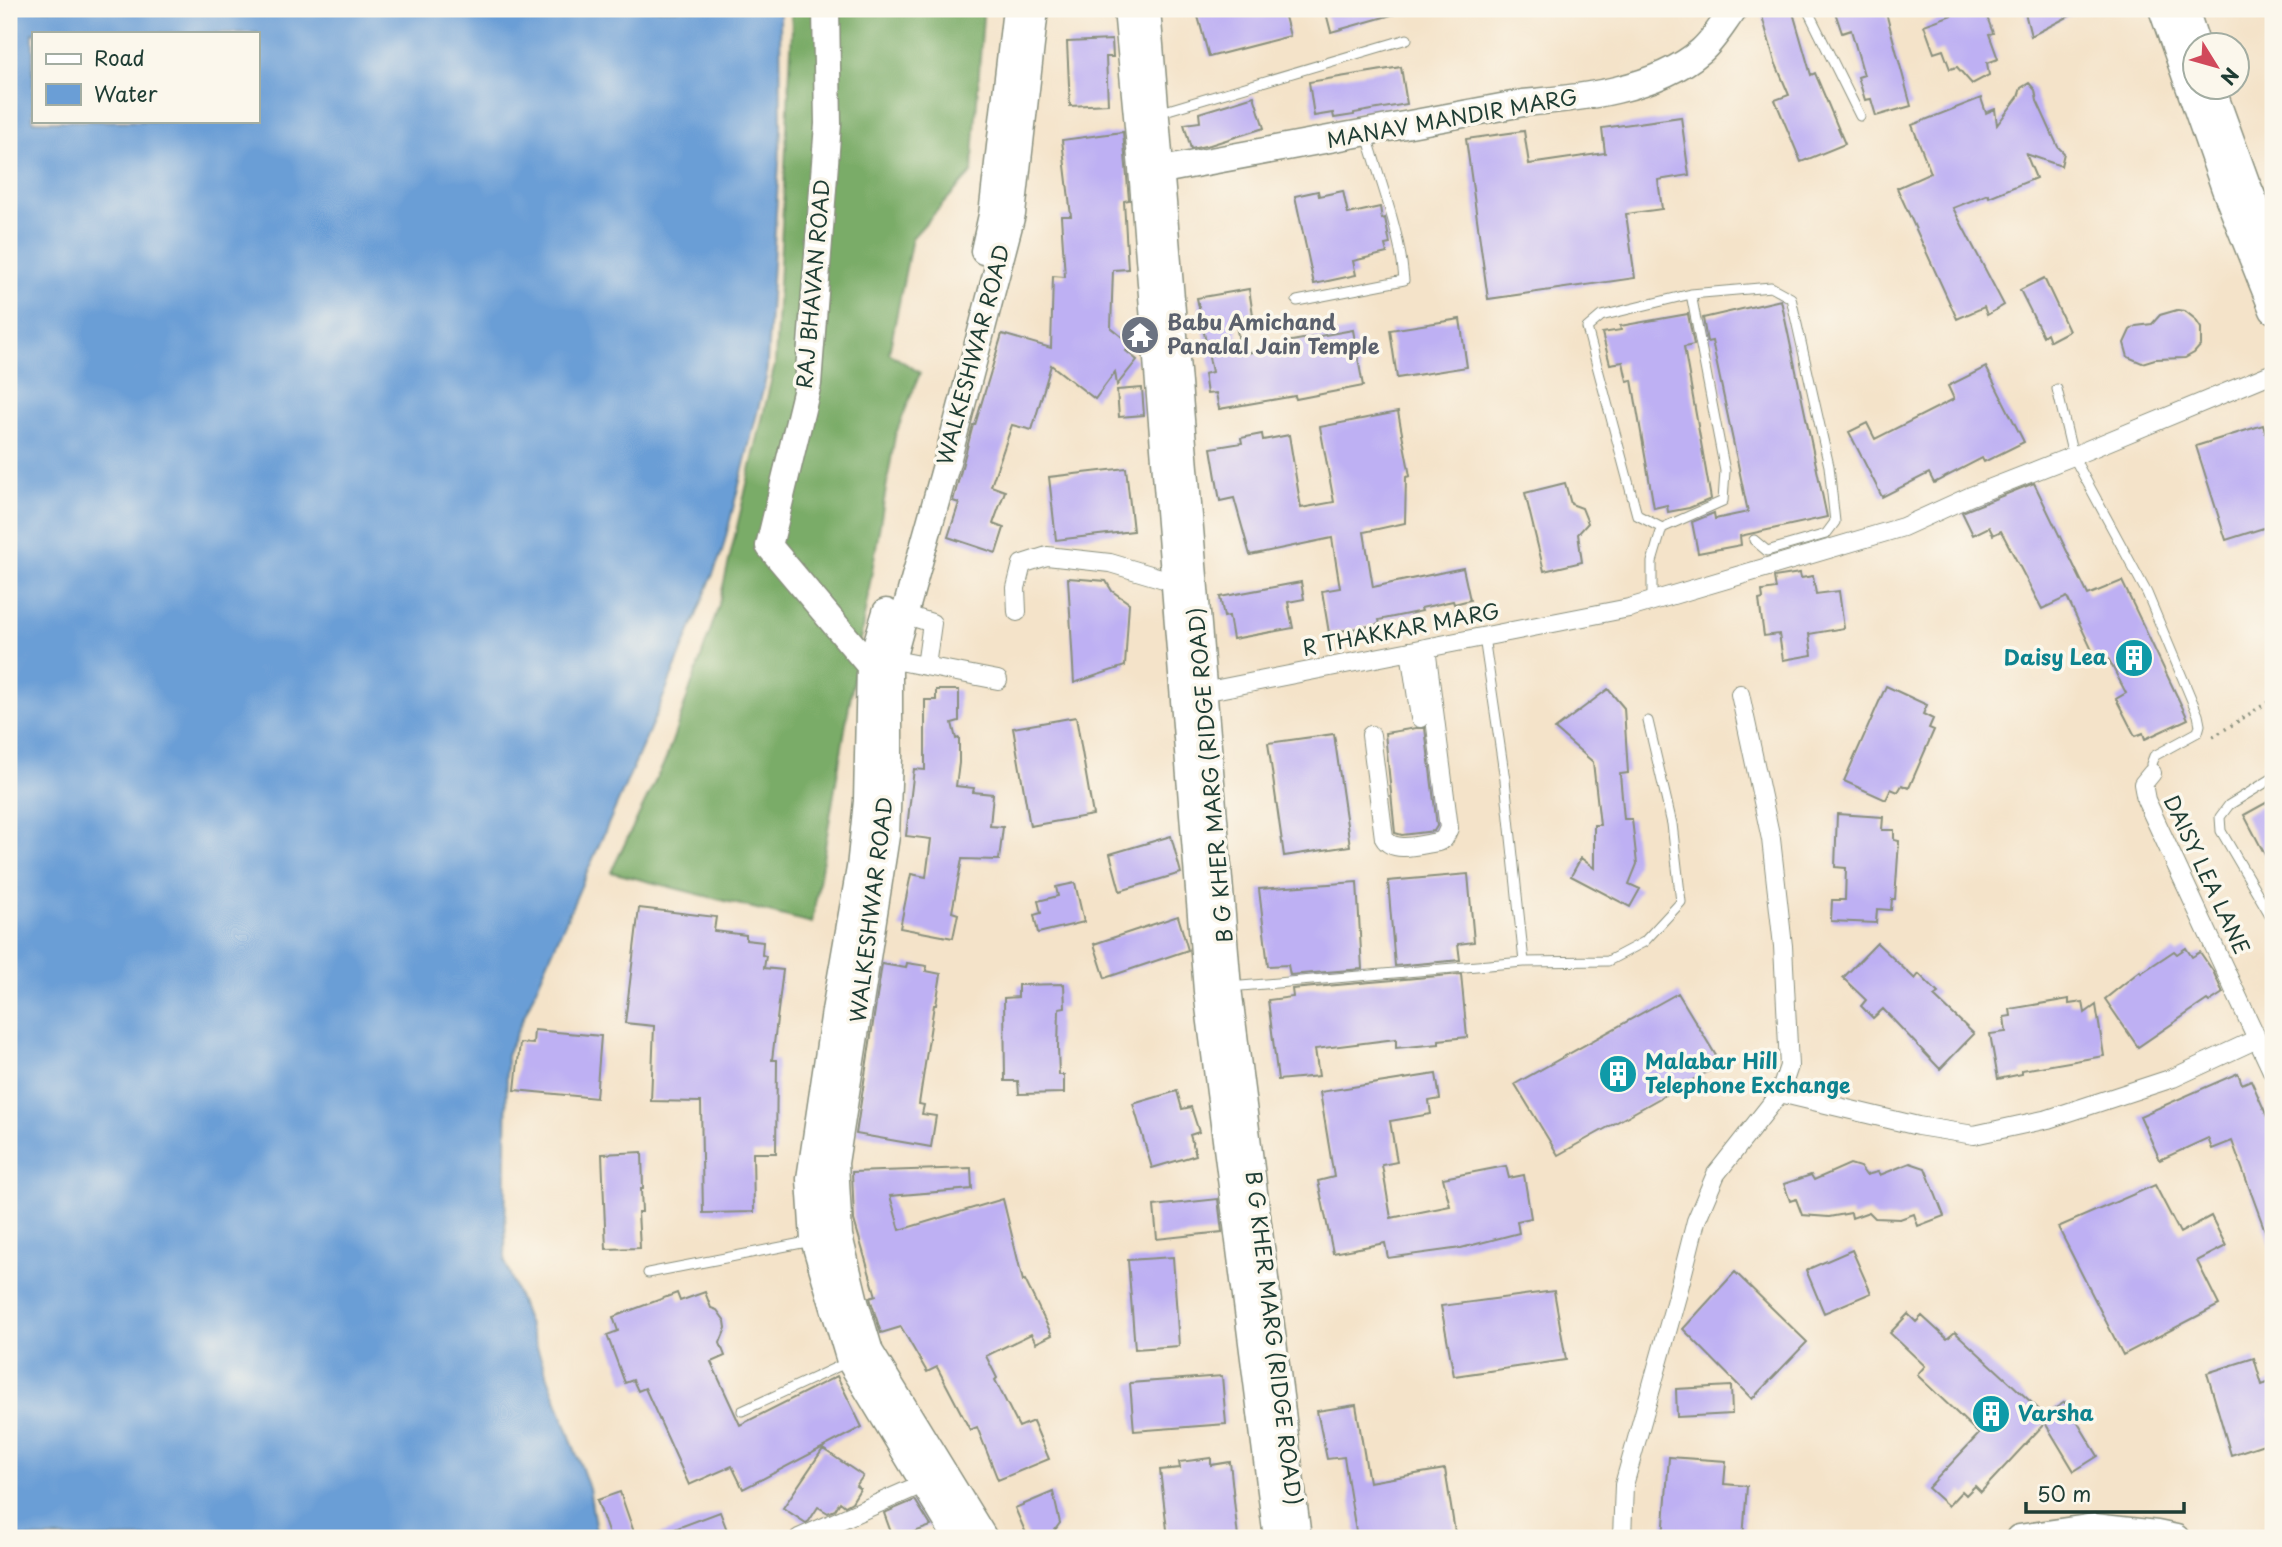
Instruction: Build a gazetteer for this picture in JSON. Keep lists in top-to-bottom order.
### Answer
{
  "streets": {
    "main road": [
      "MANAV MANDIR MARG",
      "RAJ BHAVAN ROAD",
      "WALKESHWAR ROAD",
      "B G KHER MARG (RIDGE ROAD)"
    ],
    "street": ["R THAKKAR MARG", "DAISY LEA LANE"]
  },
  "crossings": [
    ["MANAV MANDIR MARG", "B G KHER MARG (RIDGE ROAD)"],
    ["RAJ BHAVAN ROAD", "WALKESHWAR ROAD"],
    ["R THAKKAR MARG", "B G KHER MARG (RIDGE ROAD)"]
  ],
  "places": {
    "temple": ["Babu Amichand Panalal Jain Temple"],
    "building": ["Daisy Lea", "Malabar Hill Telephone Exchange", "Varsha"]
  },
  "legend": ["Road", "Water"],
  "scale_bar": "50 m",
  "north": "bottom right"
}
